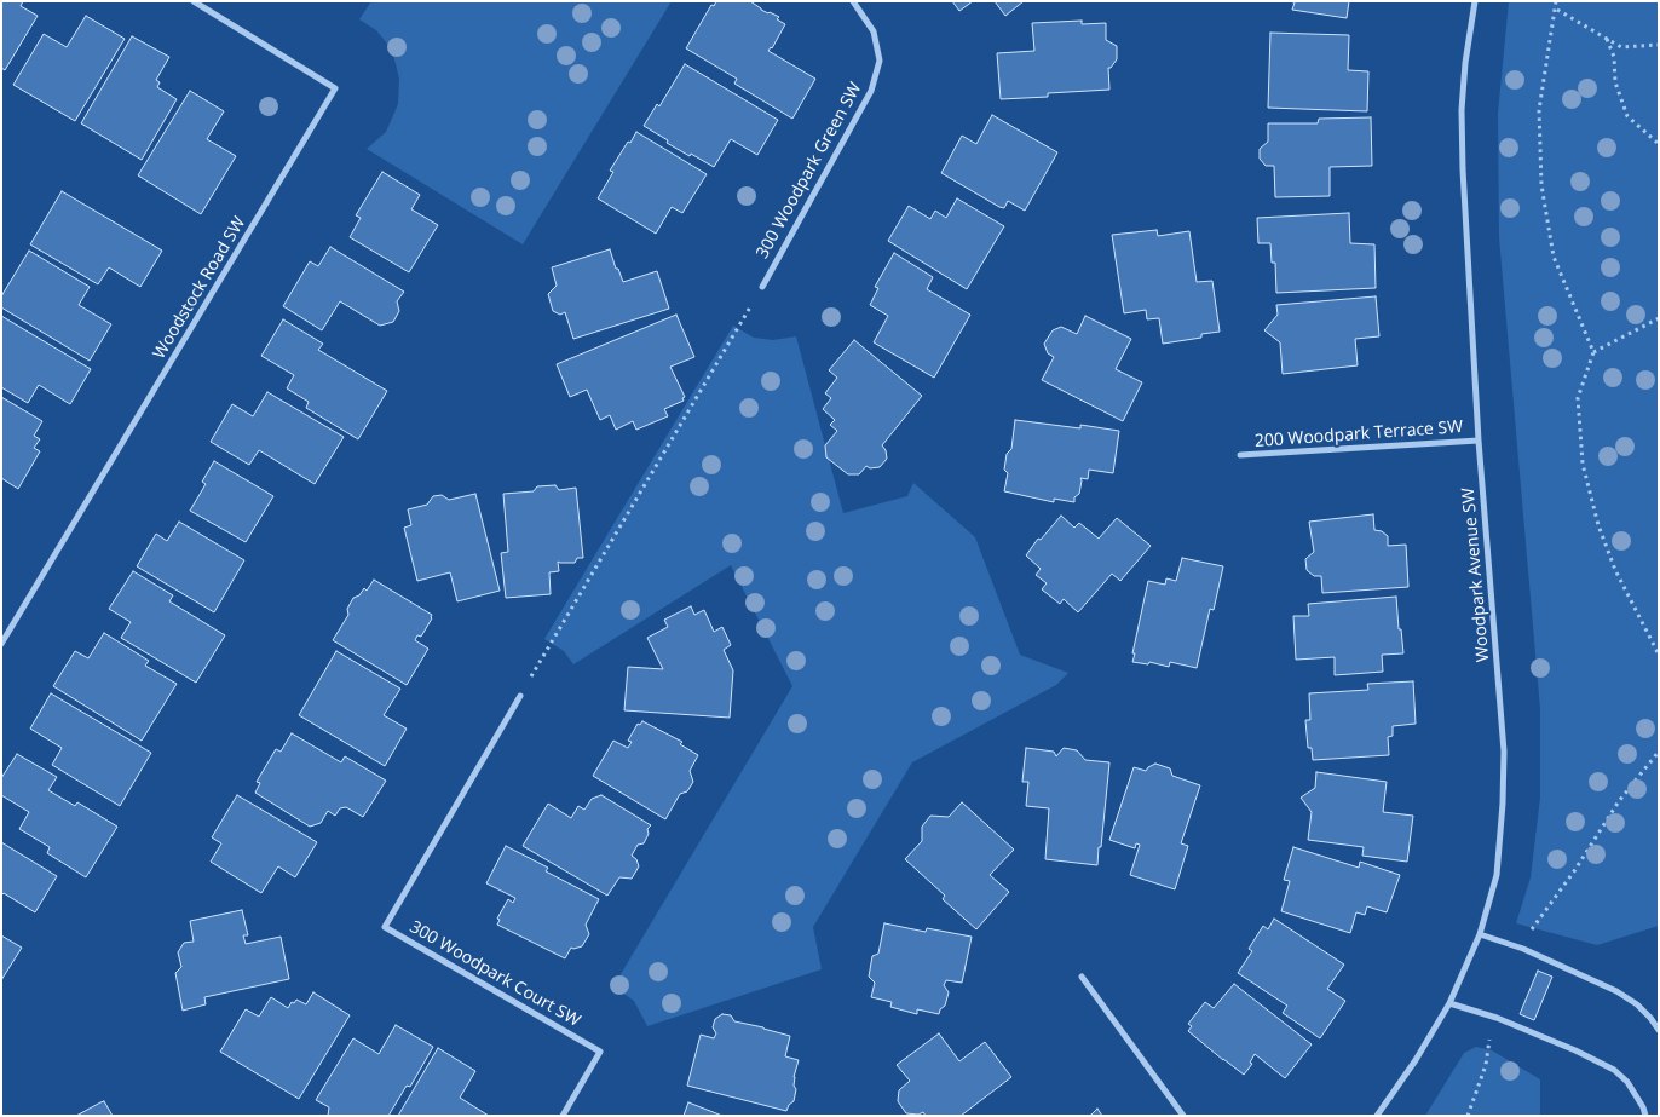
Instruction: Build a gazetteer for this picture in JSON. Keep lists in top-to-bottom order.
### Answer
{
  "streets": {
    "street": [
      "300 Woodpark Green SW",
      "Woodstock Road SW",
      "200 Woodpark Terrace SW",
      "Woodpark Avenue SW",
      "300 Woodpark Court SW"
    ]
  },
  "crossings": [
    ["200 Woodpark Terrace SW", "Woodpark Avenue SW"]
  ]
}
